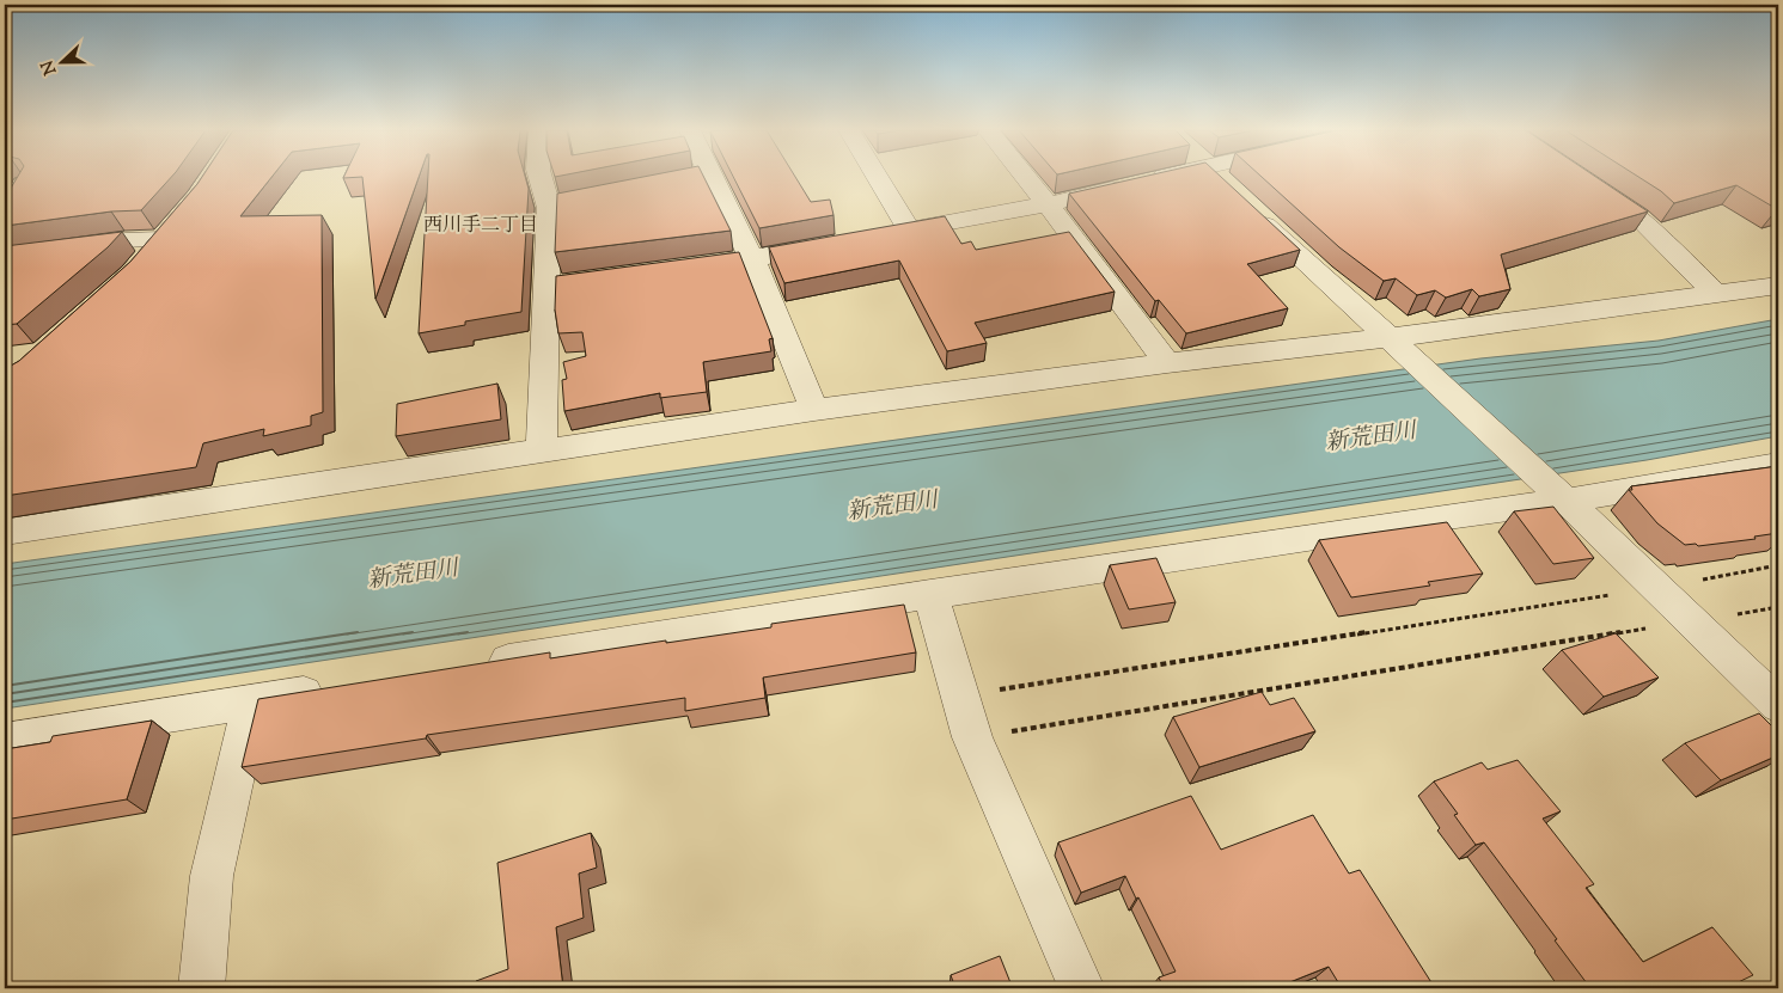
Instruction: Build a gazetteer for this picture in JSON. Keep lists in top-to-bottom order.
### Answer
{
  "districts": ["西川手二丁目"],
  "water": ["新荒田川"],
  "north": "left"
}
